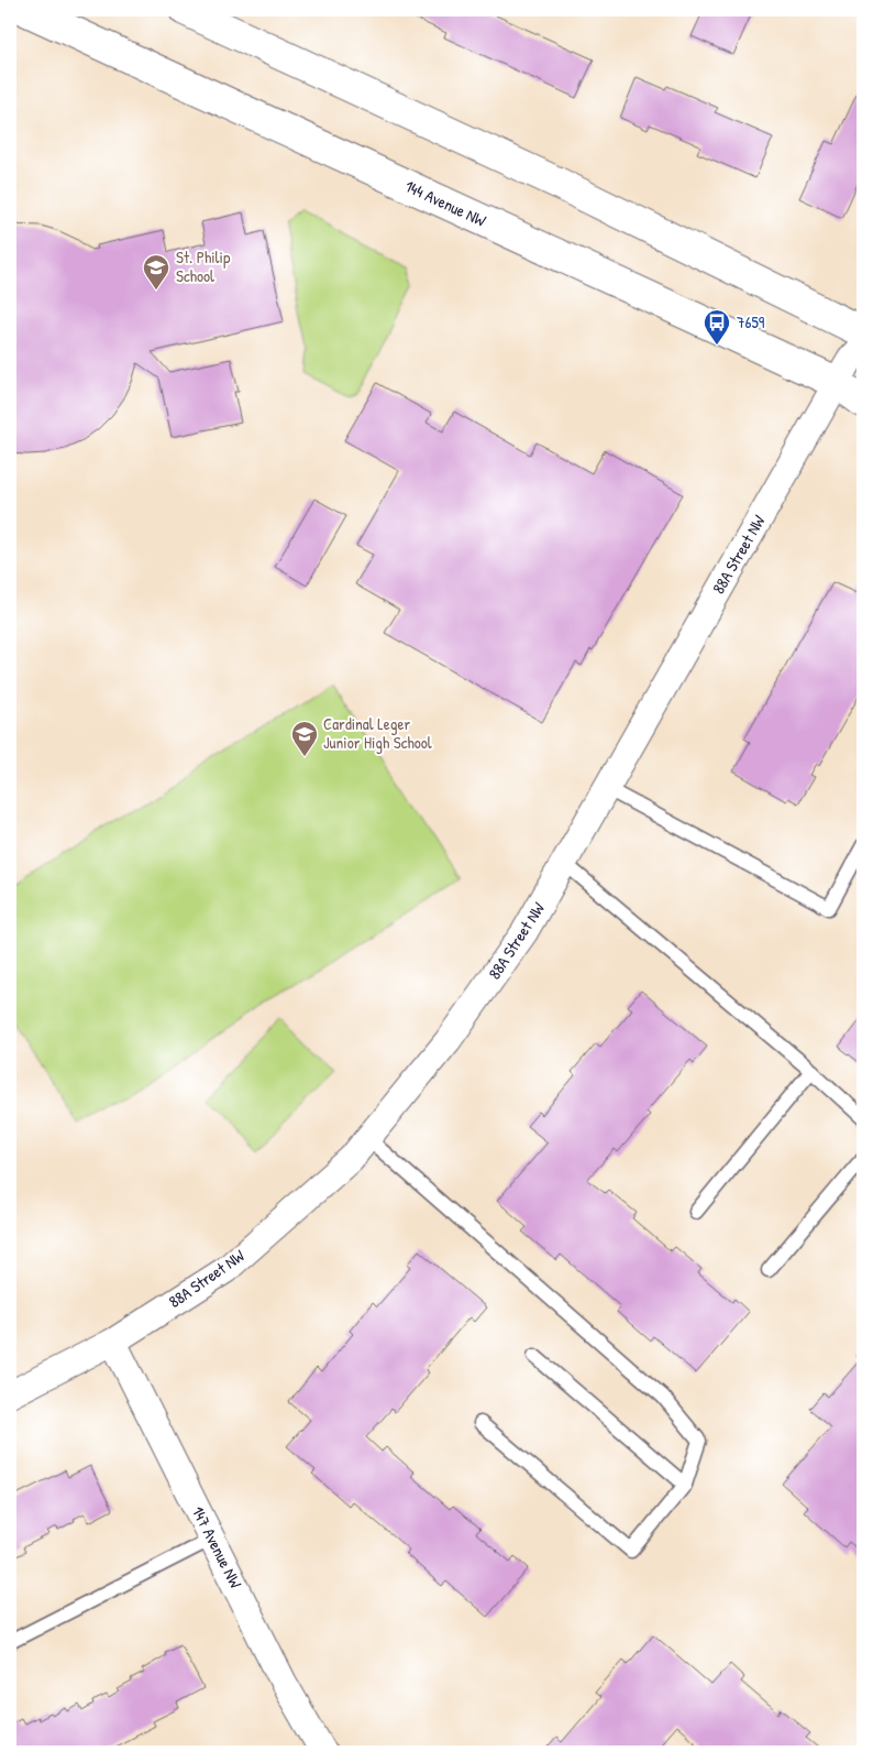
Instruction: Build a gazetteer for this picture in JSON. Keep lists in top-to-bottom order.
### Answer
{
  "streets": {
    "street": ["144 Avenue NW", "88A Street NW", "147 Avenue NW"]
  },
  "crossings": [
    ["144 Avenue NW", "88A Street NW"],
    ["88A Street NW", "147 Avenue NW"]
  ],
  "places": {
    "school or university": ["St. Philip School", "Cardinal Leger Junior High School"],
    "bus stop": ["7659"]
  }
}
